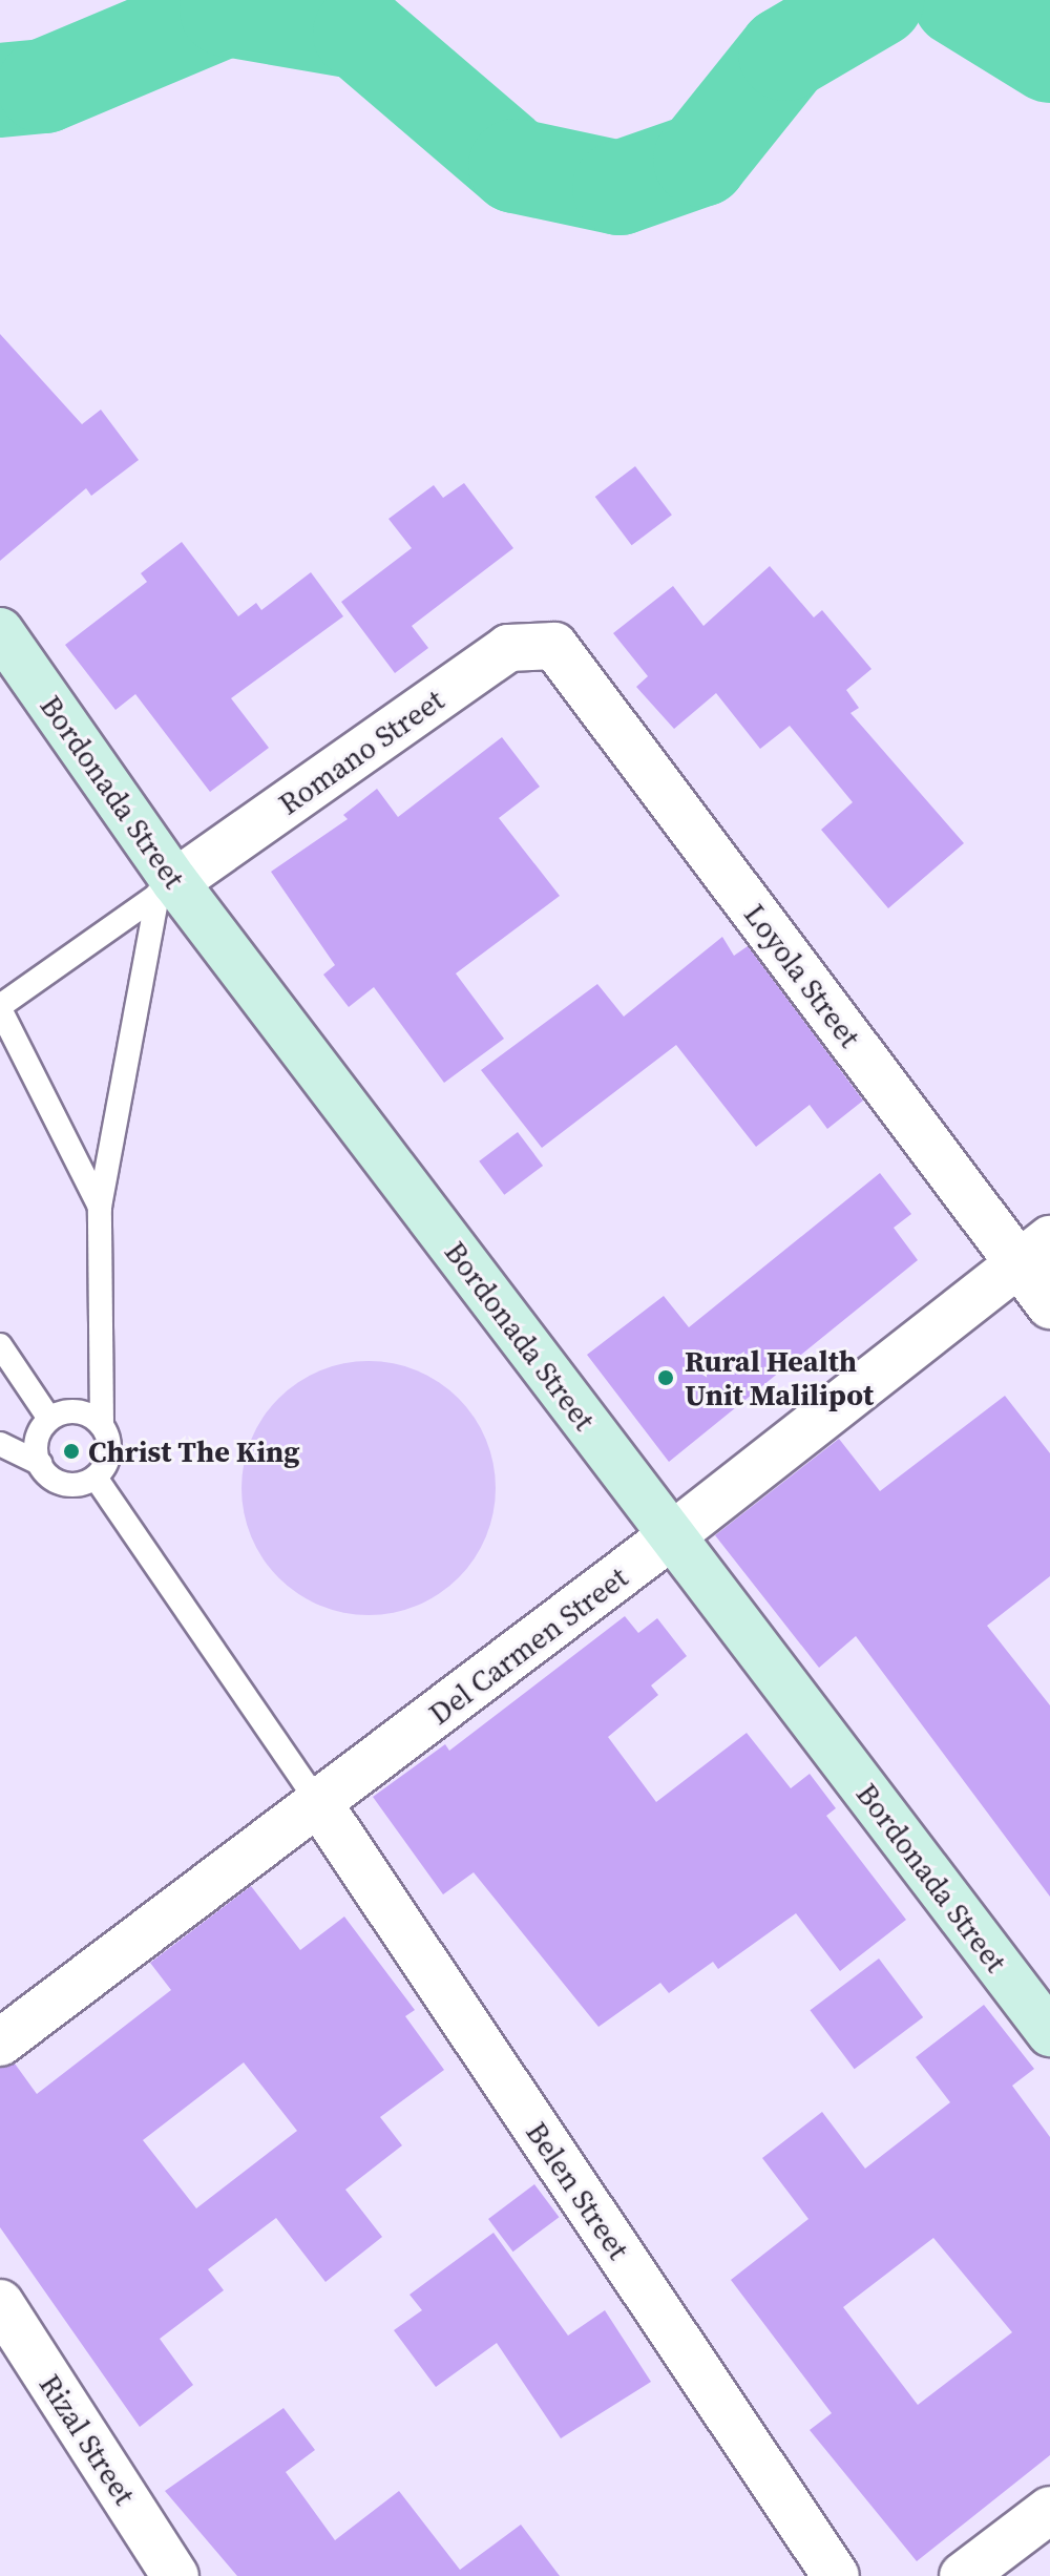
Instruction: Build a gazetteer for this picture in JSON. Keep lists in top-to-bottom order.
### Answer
{
  "streets": {
    "street": [
      "Romano Street",
      "Bordonada Street",
      "Loyola Street",
      "Del Carmen Street",
      "Belen Street",
      "Rizal Street"
    ]
  },
  "crossings": [
    ["Romano Street", "Bordonada Street"],
    ["Romano Street", "Loyola Street"],
    ["Bordonada Street", "Del Carmen Street"],
    ["Loyola Street", "Del Carmen Street"],
    ["Del Carmen Street", "Belen Street"]
  ],
  "places": ["Rural Health Unit Malilipot", "Christ The King"]
}
